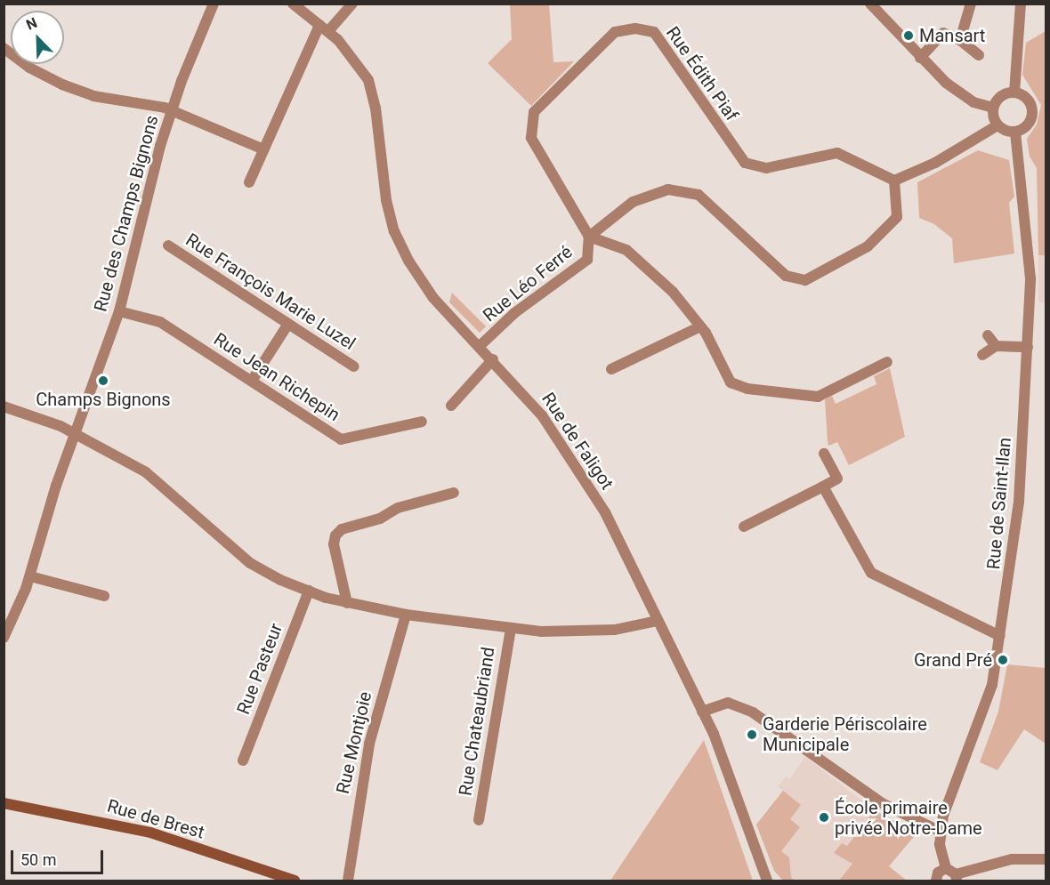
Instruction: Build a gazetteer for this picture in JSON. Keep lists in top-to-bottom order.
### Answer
{
  "streets": {
    "main road": ["Rue de Brest"],
    "street": [
      "Rue Édith Piaf",
      "Rue des Champs Bignons",
      "Rue Léo Ferré",
      "Rue François Marie Luzel",
      "Rue Jean Richepin",
      "Rue de Faligot",
      "Rue de Saint-Ilan",
      "Rue Pasteur",
      "Rue Chateaubriand",
      "Rue Montjoie"
    ]
  },
  "crossings": [
    ["Rue Édith Piaf", "Rue Léo Ferré"],
    ["Rue des Champs Bignons", "Rue Jean Richepin"],
    ["Rue Léo Ferré", "Rue de Faligot"]
  ],
  "places": [
    "Mansart",
    "Champs Bignons",
    "Grand Pré",
    "Garderie Périscolaire Municipale",
    "École primaire privée Notre-Dame"
  ],
  "scale_bar": "50 m",
  "north": "top left"
}
